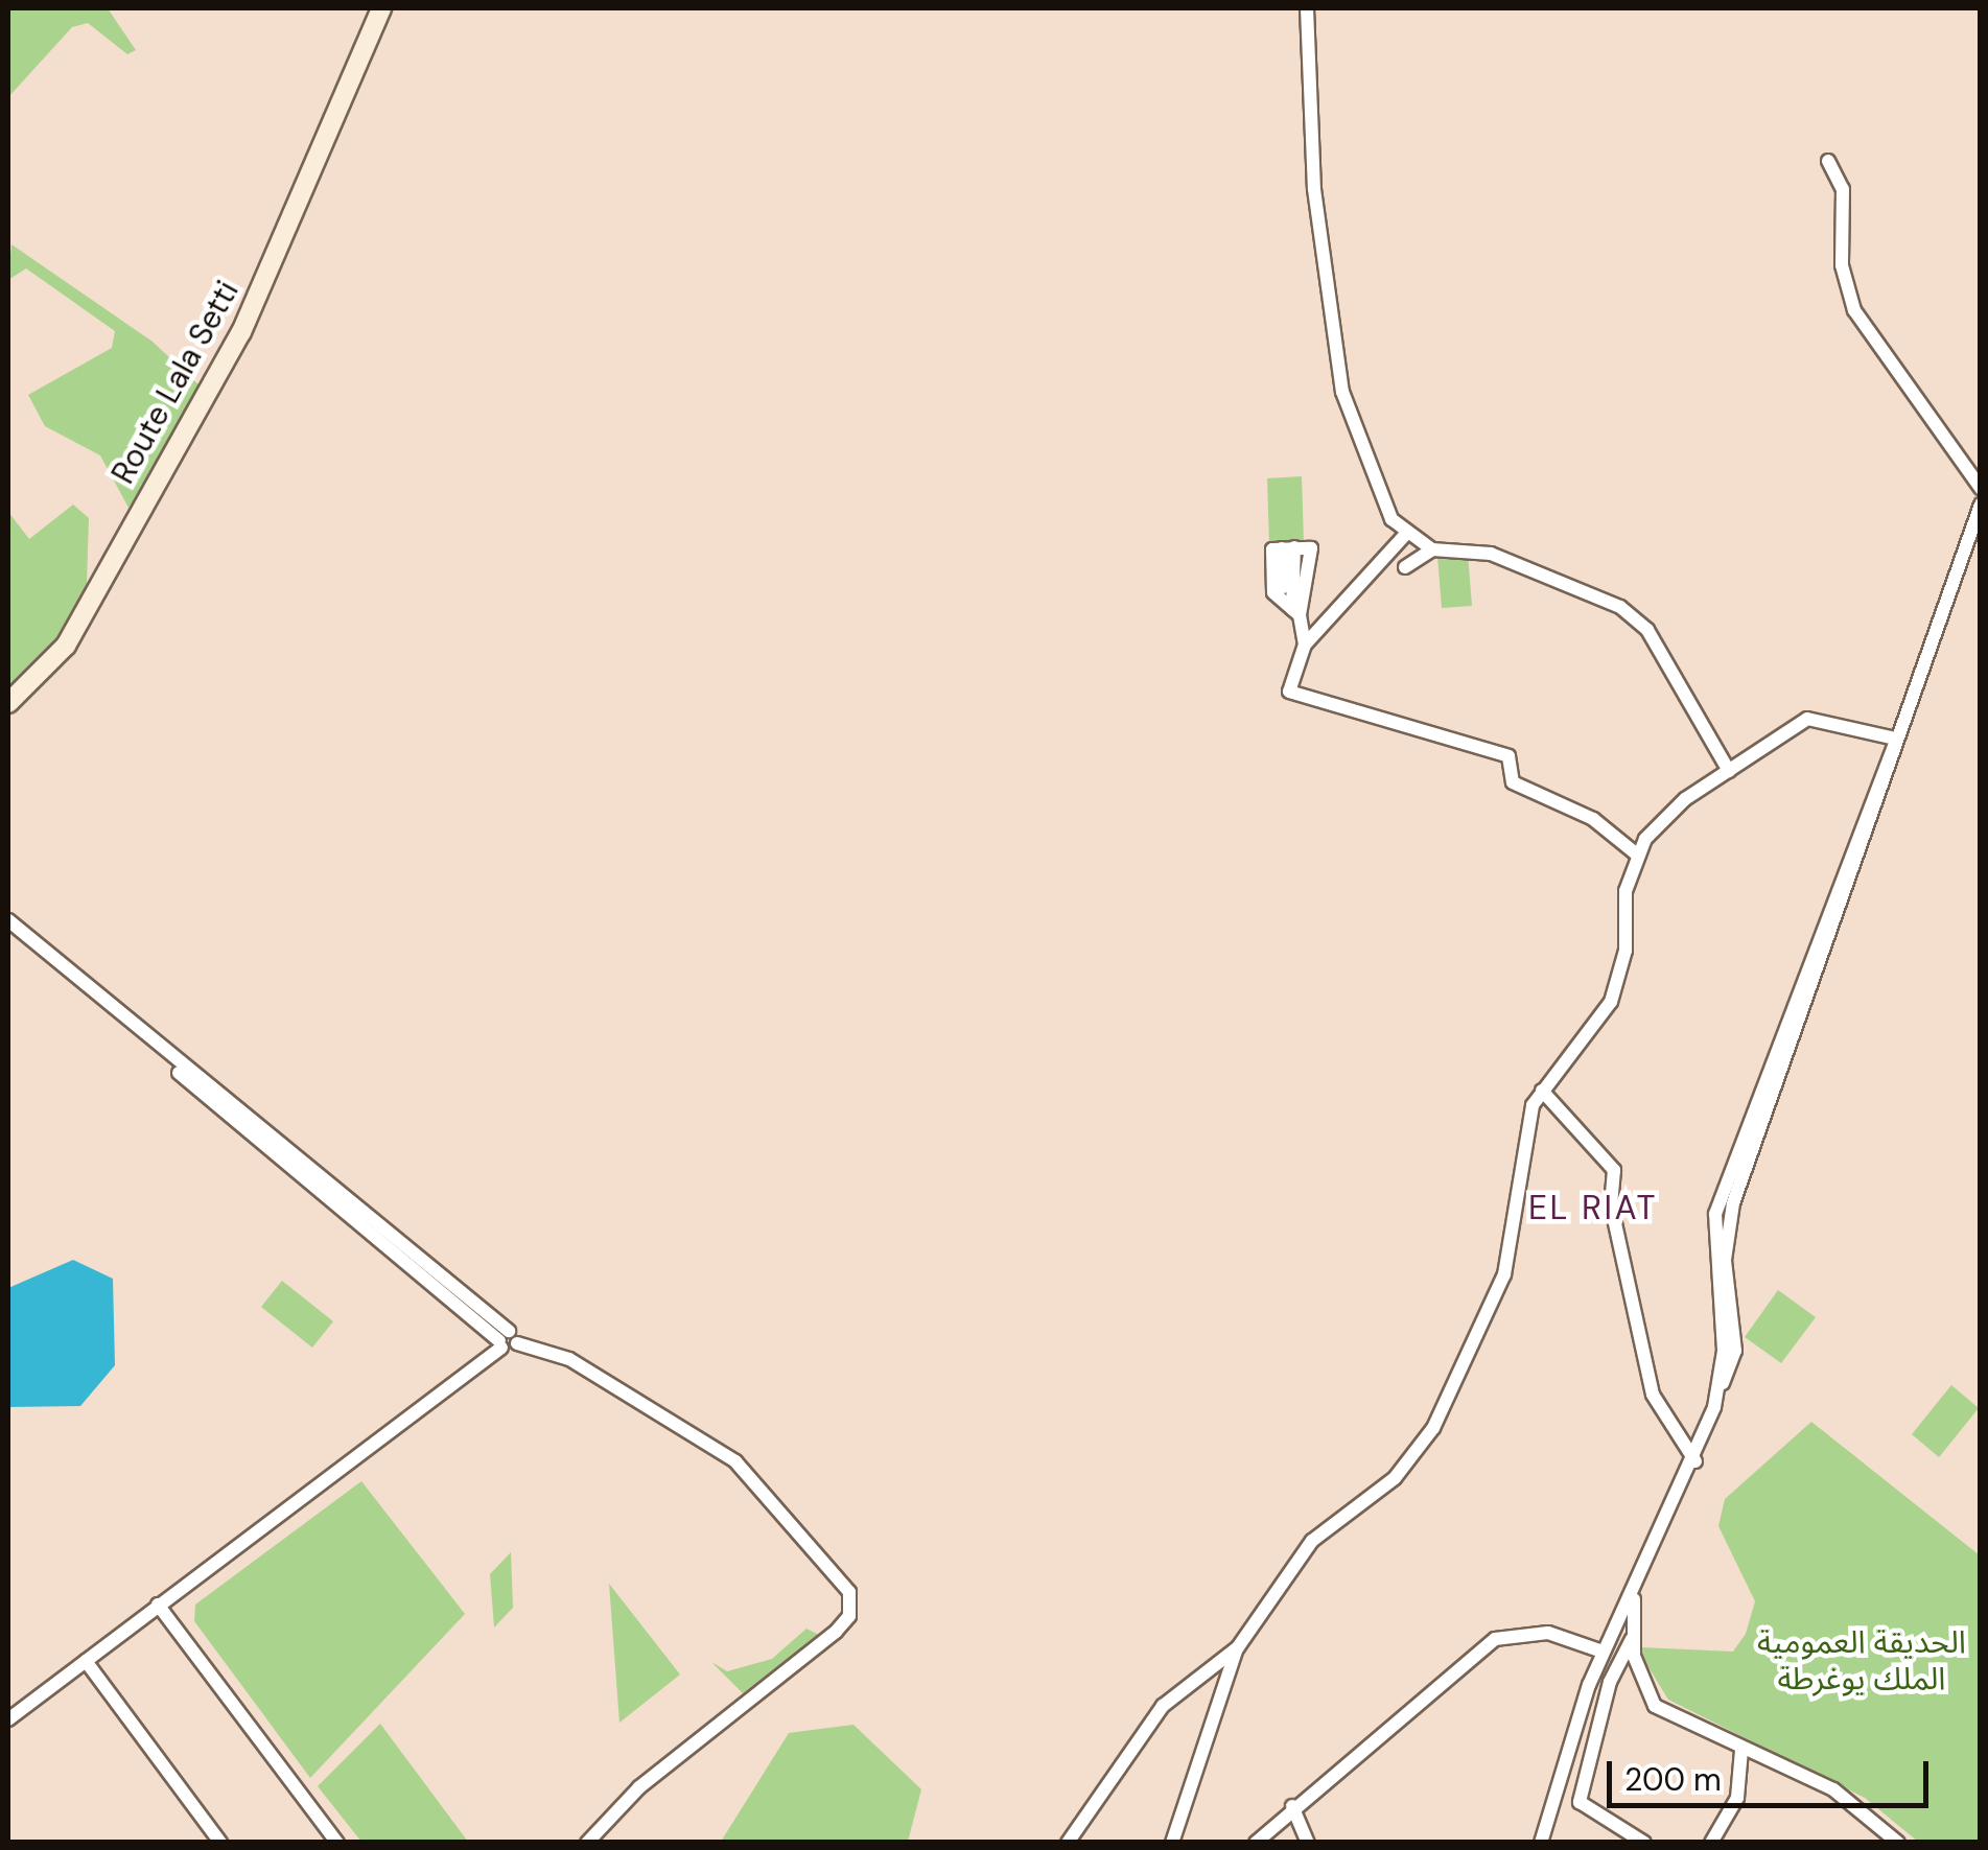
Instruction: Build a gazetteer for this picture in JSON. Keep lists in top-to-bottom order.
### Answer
{
  "streets": {
    "main road": ["Route Lala Setti"]
  },
  "districts": ["EL RIAT"],
  "parks": ["الحديقة العمومية الملك يوغرطة"],
  "scale_bar": "200 m"
}
